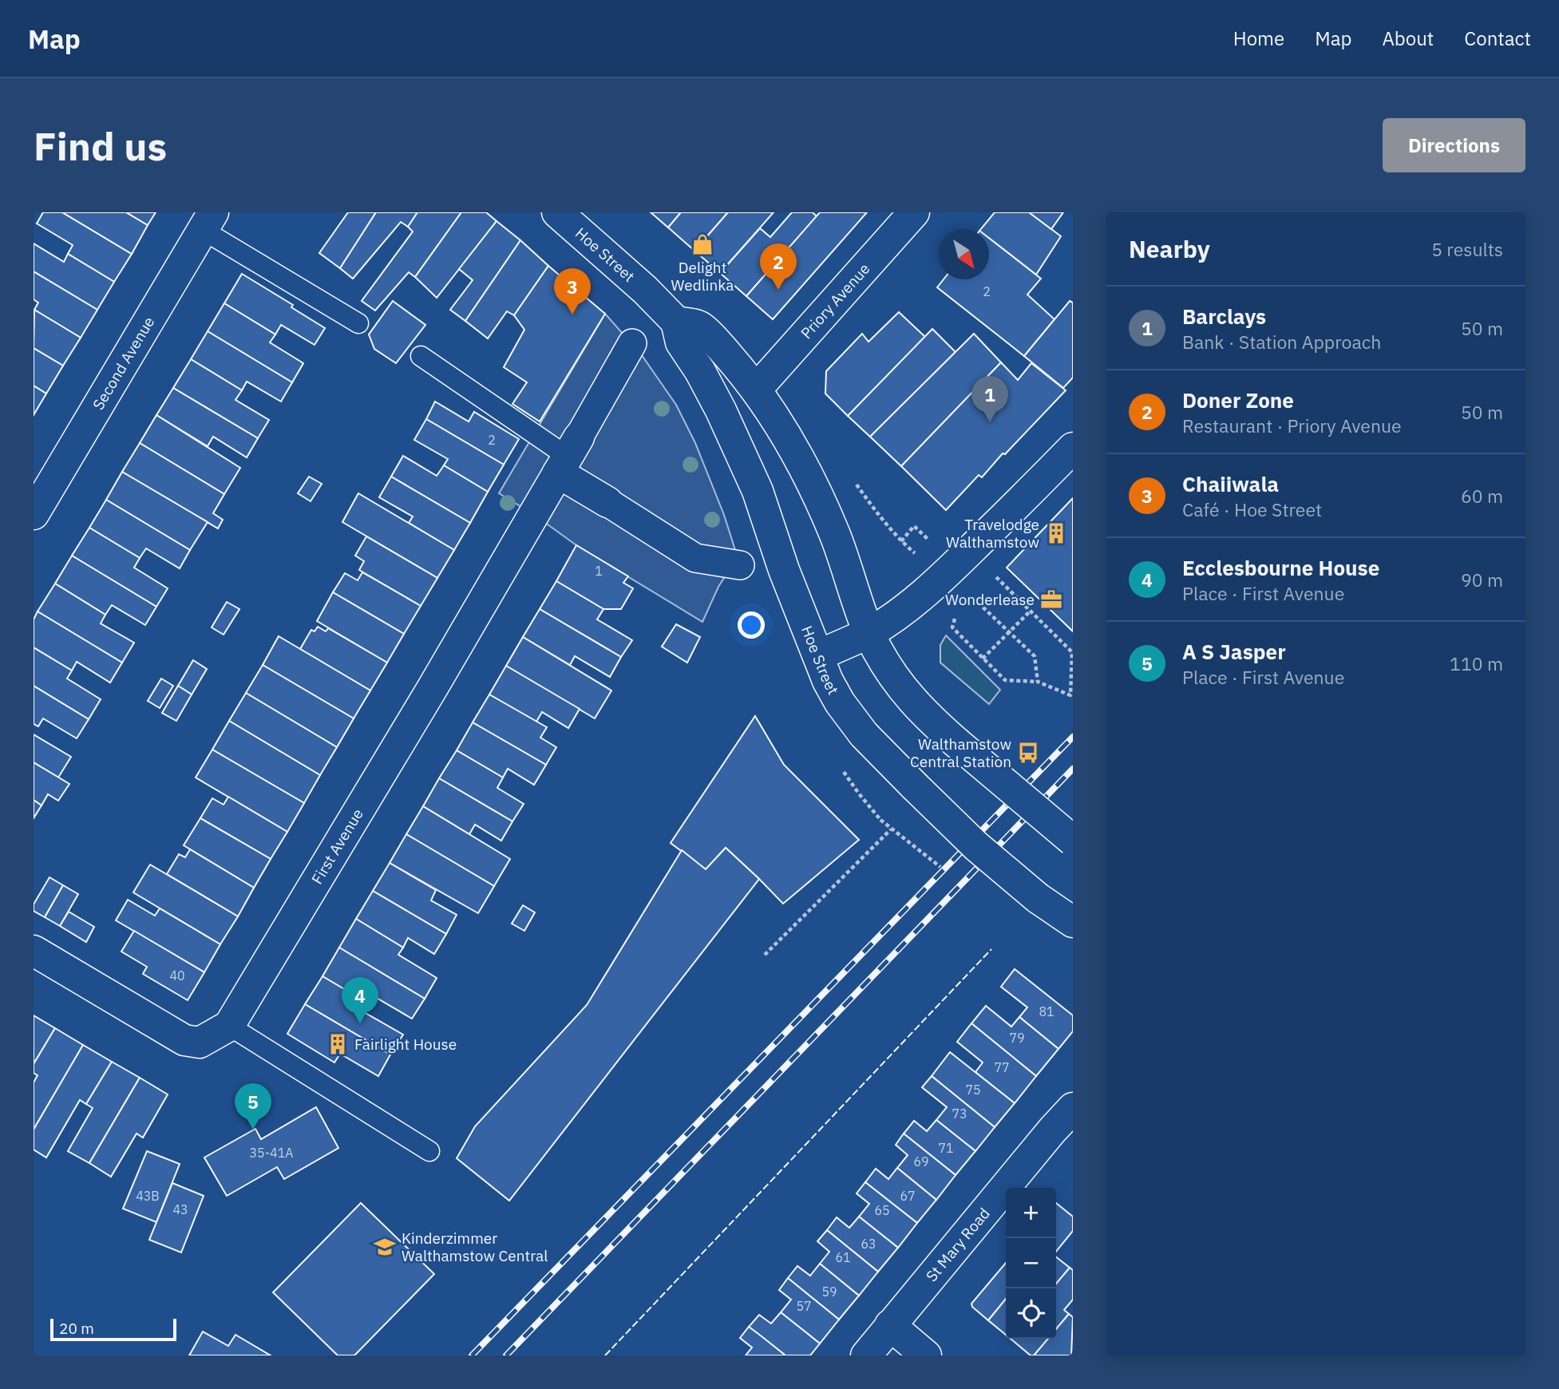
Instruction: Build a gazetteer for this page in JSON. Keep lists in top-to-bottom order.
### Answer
{
  "streets": {
    "street": [
      "Hoe Street",
      "Priory Avenue",
      "Second Avenue",
      "First Avenue",
      "St Mary Road"
    ]
  },
  "crossings": [
    ["Hoe Street", "Priory Avenue"]
  ],
  "places": {
    "shop": ["Delight Wedlinka"],
    "building": ["Travelodge Walthamstow", "Fairlight House"],
    "office": ["Wonderlease"],
    "bus stop": ["Walthamstow Central Station"],
    "school or university": ["Kinderzimmer Walthamstow Central"]
  },
  "house_numbers": [
    "2",
    "2",
    "1",
    "40",
    "81",
    "79",
    "77",
    "75",
    "73",
    "71",
    "35-41A",
    "69",
    "43B",
    "67",
    "43",
    "65",
    "63",
    "61",
    "59",
    "57"
  ],
  "scale_bar": "20 m",
  "north": "bottom right",
  "page": {
    "header": "Map",
    "nav": [
      "Home",
      "Map",
      "About",
      "Contact"
    ],
    "buttons": "Directions",
    "title": "Find us",
    "heading": ["Nearby", "5 results"],
    "pins": [
      "2",
      "3",
      "1",
      "4",
      "5"
    ],
    "list": [
      {
        "mark": "1",
        "name": "Barclays",
        "note": "Bank · Station Approach",
        "value": "50 m"
      },
      {
        "mark": "2",
        "name": "Doner Zone",
        "note": "Restaurant · Priory Avenue",
        "value": "50 m"
      },
      {
        "mark": "3",
        "name": "Chaiiwala",
        "note": "Café · Hoe Street",
        "value": "60 m"
      },
      {
        "mark": "4",
        "name": "Ecclesbourne House",
        "note": "Place · First Avenue",
        "value": "90 m"
      },
      {
        "mark": "5",
        "name": "A S Jasper",
        "note": "Place · First Avenue",
        "value": "110 m"
      }
    ],
    "map_buttons": ["+", "−"],
    "scale": "20 m"
  }
}
